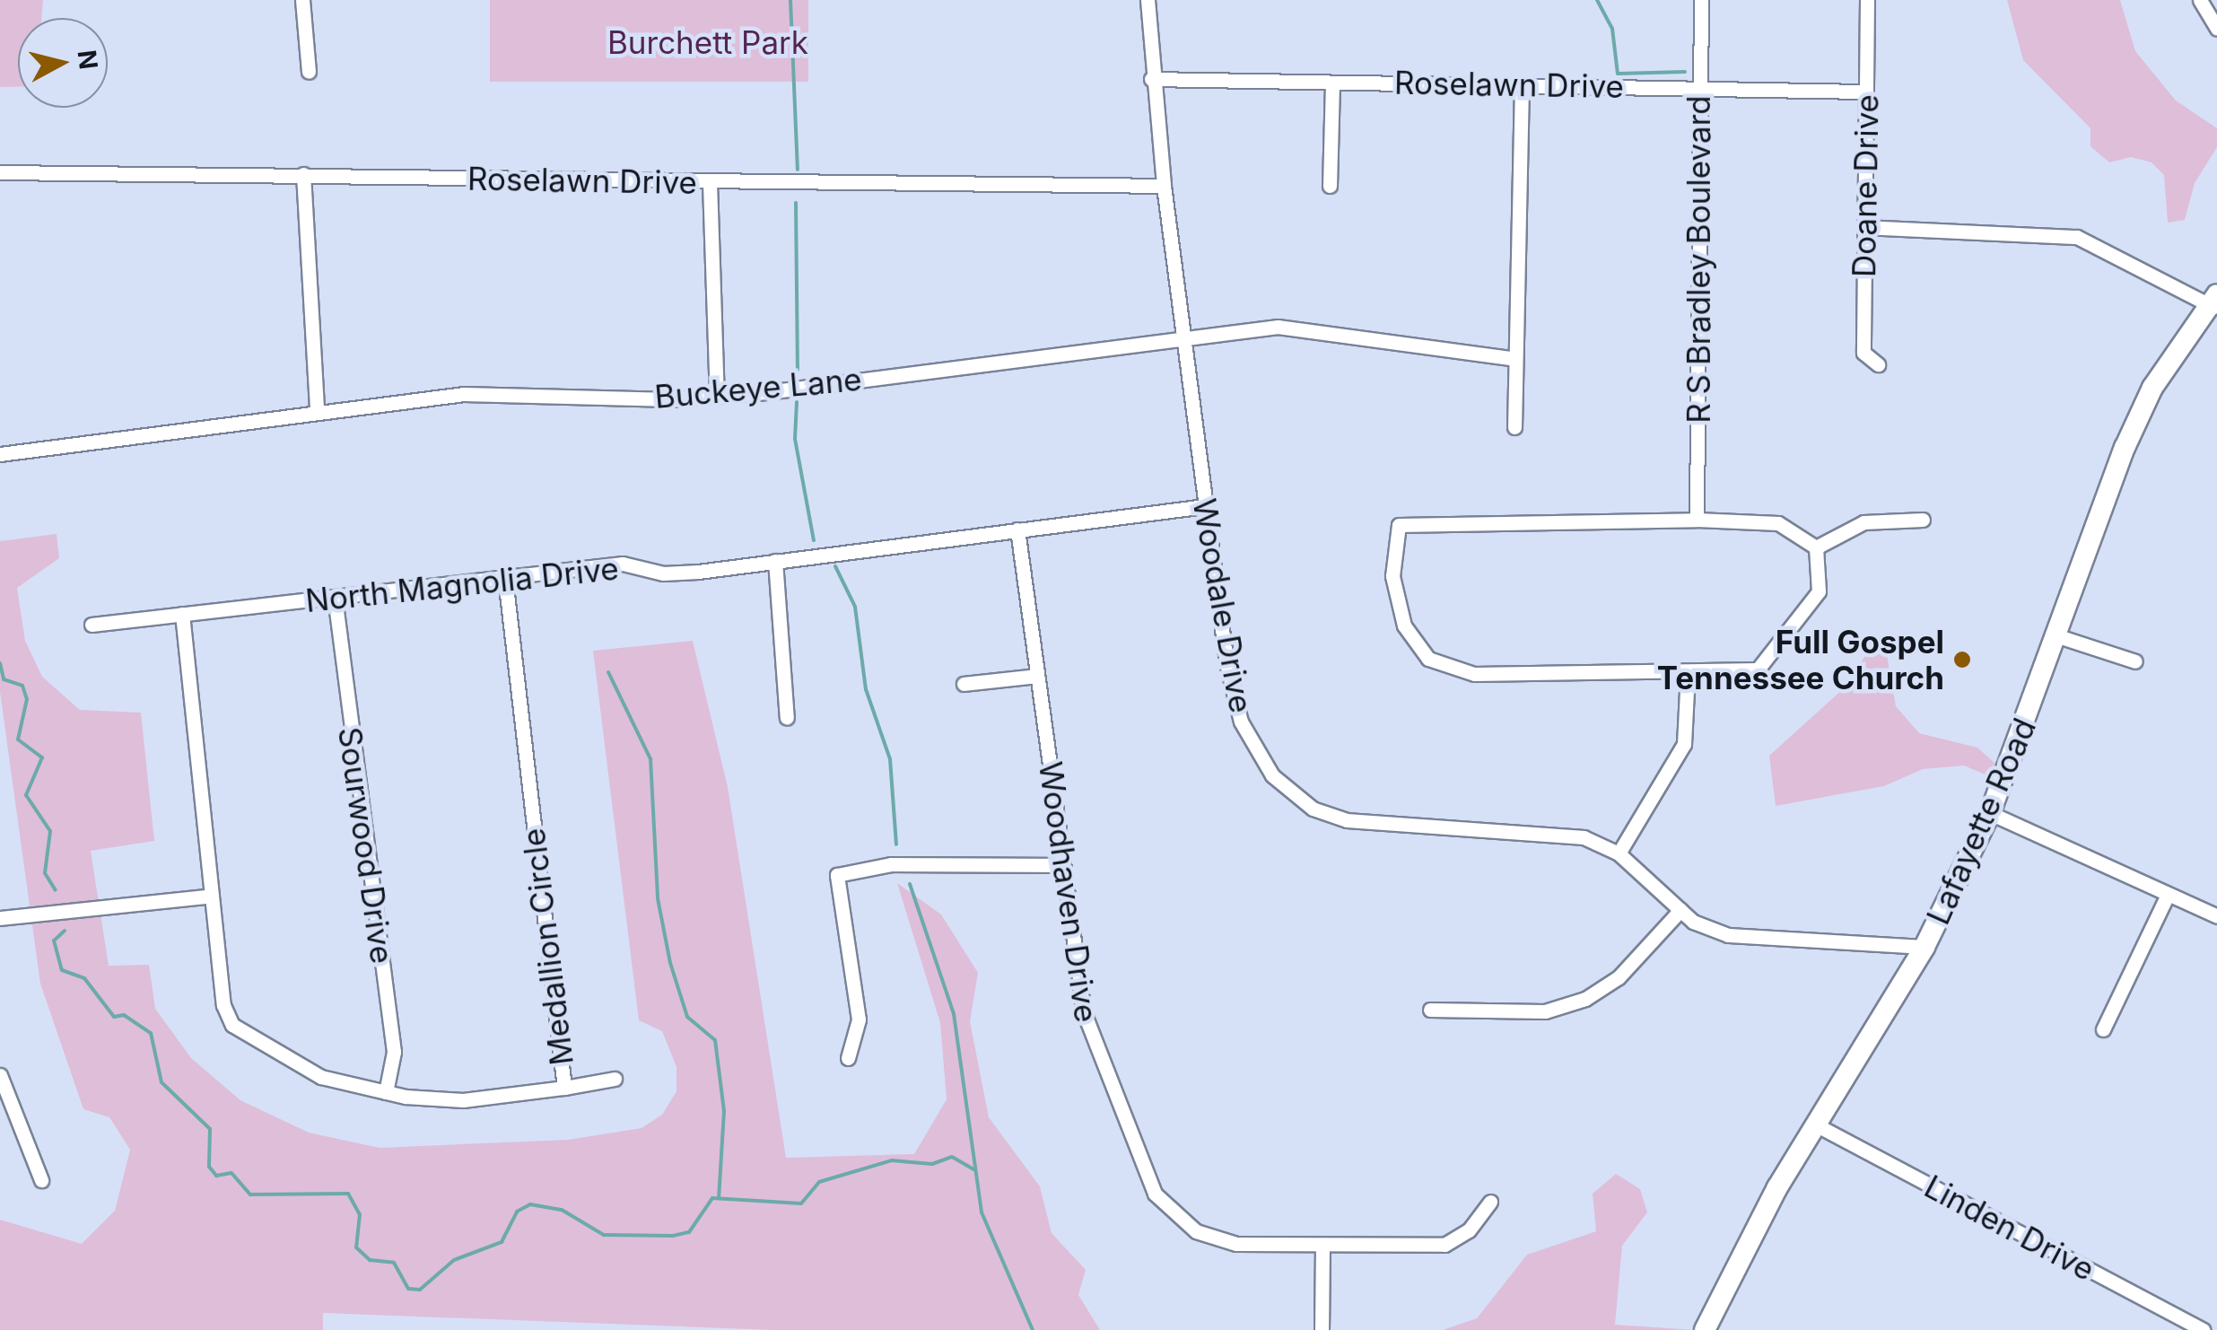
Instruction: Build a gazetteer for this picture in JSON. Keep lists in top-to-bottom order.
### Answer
{
  "streets": {
    "main road": ["Lafayette Road"],
    "street": [
      "Roselawn Drive",
      "Doane Drive",
      "R S Bradley Boulevard",
      "Buckeye Lane",
      "North Magnolia Drive",
      "Woodale Drive",
      "Sourwood Drive",
      "Woodhaven Drive",
      "Medallion Circle",
      "Linden Drive"
    ]
  },
  "crossings": [
    ["Roselawn Drive", "Doane Drive"],
    ["Roselawn Drive", "R S Bradley Boulevard"],
    ["Roselawn Drive", "Woodale Drive"],
    ["Buckeye Lane", "Woodale Drive"],
    ["North Magnolia Drive", "Woodale Drive"],
    ["North Magnolia Drive", "Sourwood Drive"],
    ["North Magnolia Drive", "Woodhaven Drive"],
    ["North Magnolia Drive", "Medallion Circle"],
    ["Woodale Drive", "Lafayette Road"],
    ["Lafayette Road", "Linden Drive"],
    ["Sourwood Drive", "Medallion Circle"]
  ],
  "parks": ["Burchett Park"],
  "places": ["Full Gospel Tennessee Church"],
  "north": "right"
}
